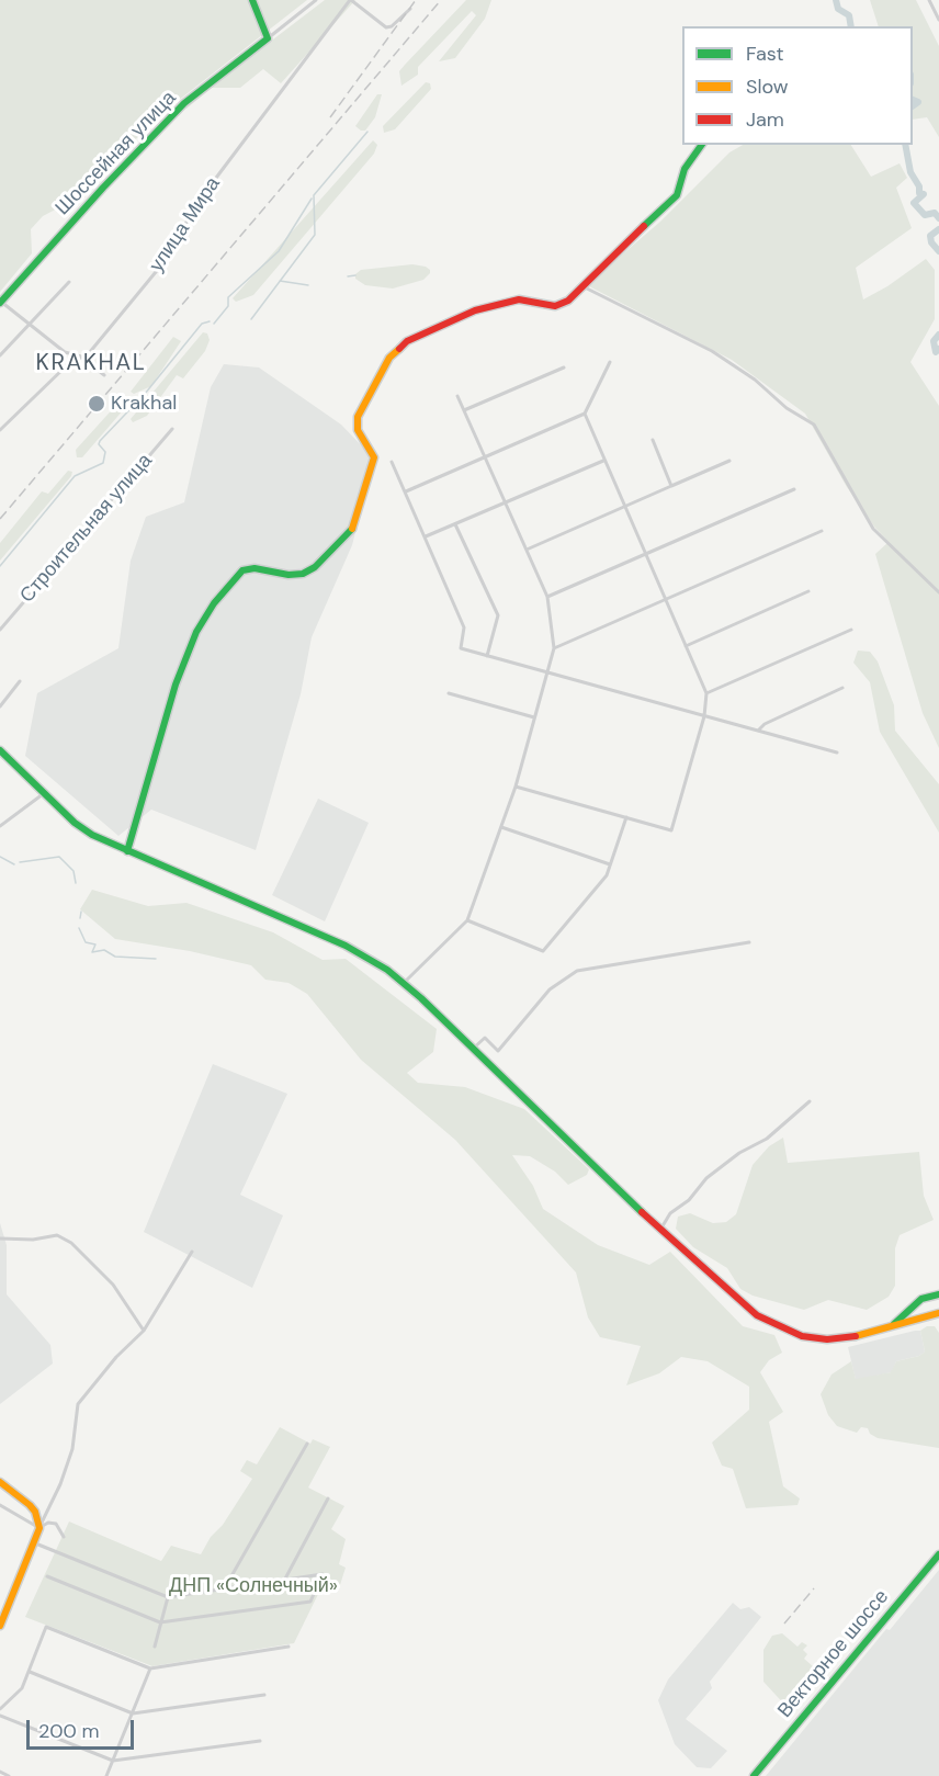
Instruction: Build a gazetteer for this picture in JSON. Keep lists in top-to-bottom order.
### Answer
{
  "streets": {
    "street": [
      "Шоссейная улица",
      "улица Мира",
      "Строительная улица",
      "Векторное шоссе"
    ]
  },
  "districts": ["KRAKHAL"],
  "parks": ["ДНП «Солнечный»"],
  "places": ["Krakhal"],
  "legend": ["Fast", "Slow", "Jam"],
  "scale_bar": "200 m"
}
